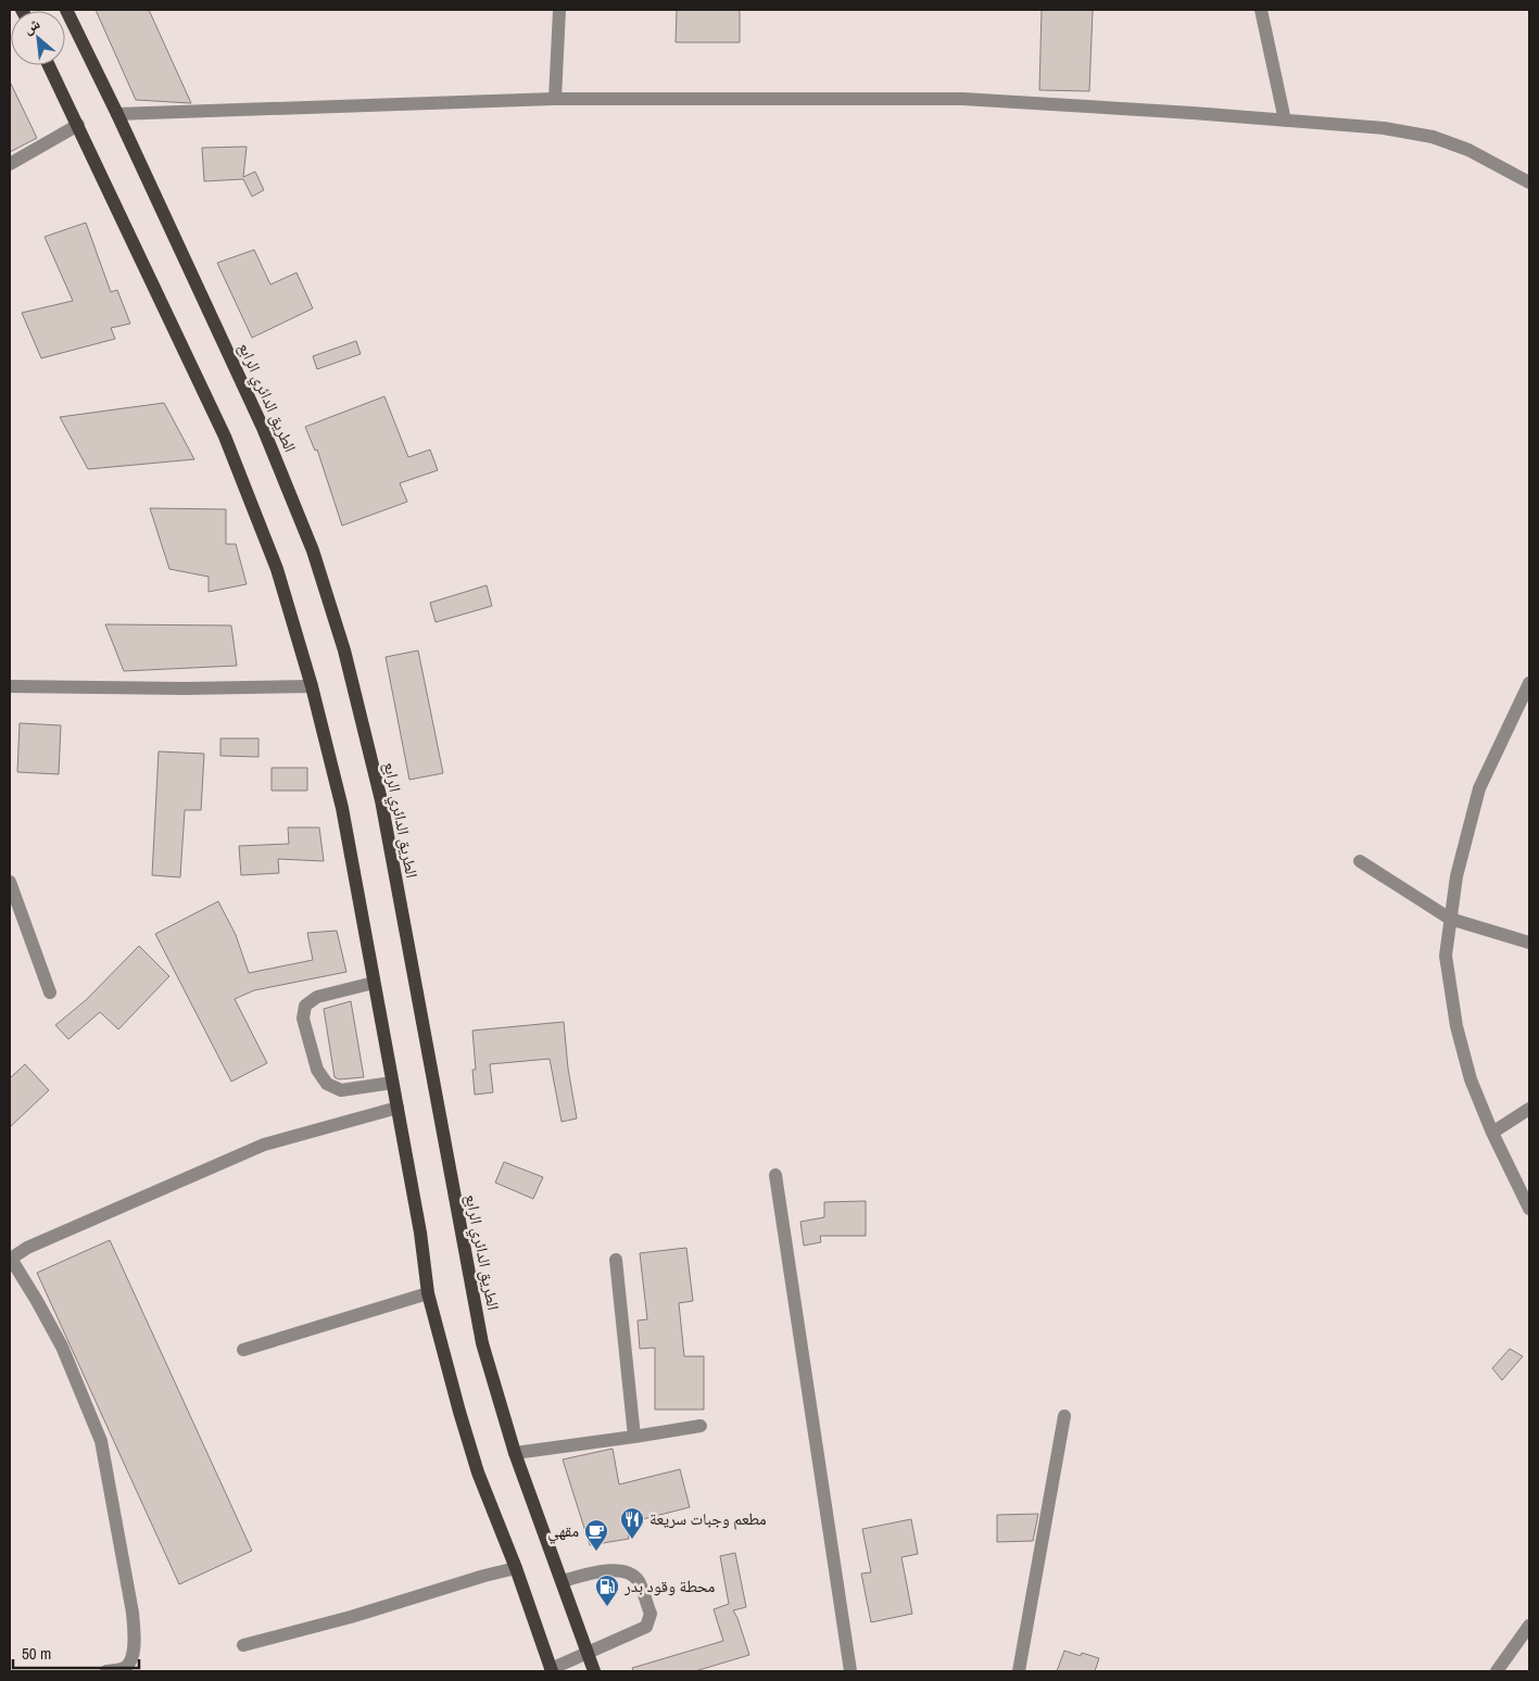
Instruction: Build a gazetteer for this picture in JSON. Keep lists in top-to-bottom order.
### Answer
{
  "streets": {
    "main road": ["الطريق الدائري الرابع"]
  },
  "places": {
    "restaurant": ["مطعم وجبات سريعة"],
    "cafe": ["مقهي"],
    "fuel station": ["محطة وقود بدر"]
  },
  "scale_bar": "50 m",
  "north": "top left"
}
